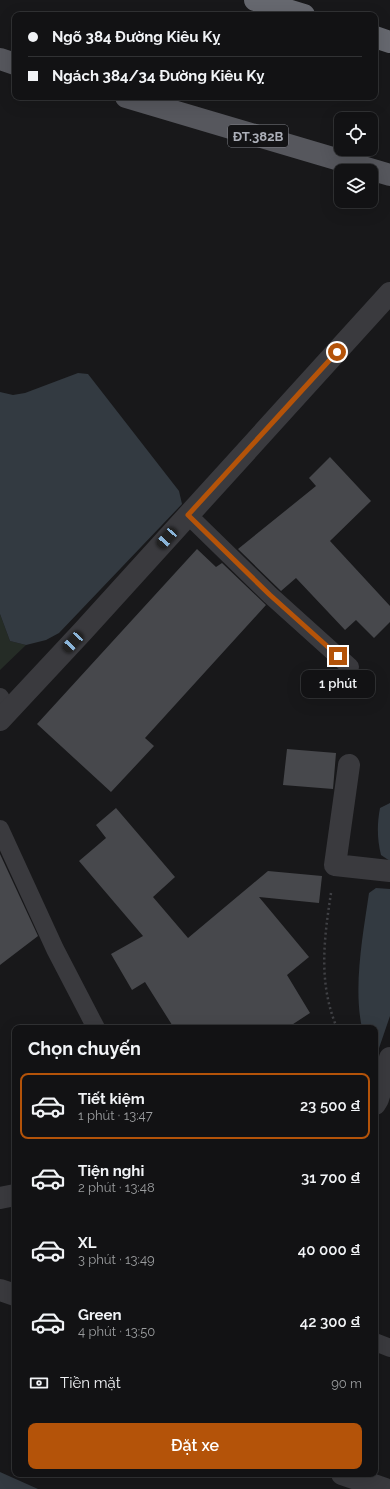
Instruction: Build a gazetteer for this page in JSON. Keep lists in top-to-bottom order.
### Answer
{
  "streets": {
    "main road": ["ĐT.382B"]
  },
  "page": {
    "banner": ["Ngõ 384 Đường Kiêu Kỵ", "Ngách 384/34 Đường Kiêu Kỵ"],
    "bubble": "1 phút",
    "heading": "Chọn chuyến",
    "list": [
      {
        "name": "Tiết kiệm",
        "note": "1 phút · 13:47",
        "value": "23 500 ₫"
      },
      {
        "name": "Tiện nghi",
        "note": "2 phút · 13:48",
        "value": "31 700 ₫"
      },
      {
        "name": "XL",
        "note": "3 phút · 13:49",
        "value": "40 000 ₫"
      },
      {
        "name": "Green",
        "note": "4 phút · 13:50",
        "value": "42 300 ₫"
      }
    ],
    "pay": ["Tiền mặt", "90 m"],
    "buttons": "Đặt xe"
  }
}
